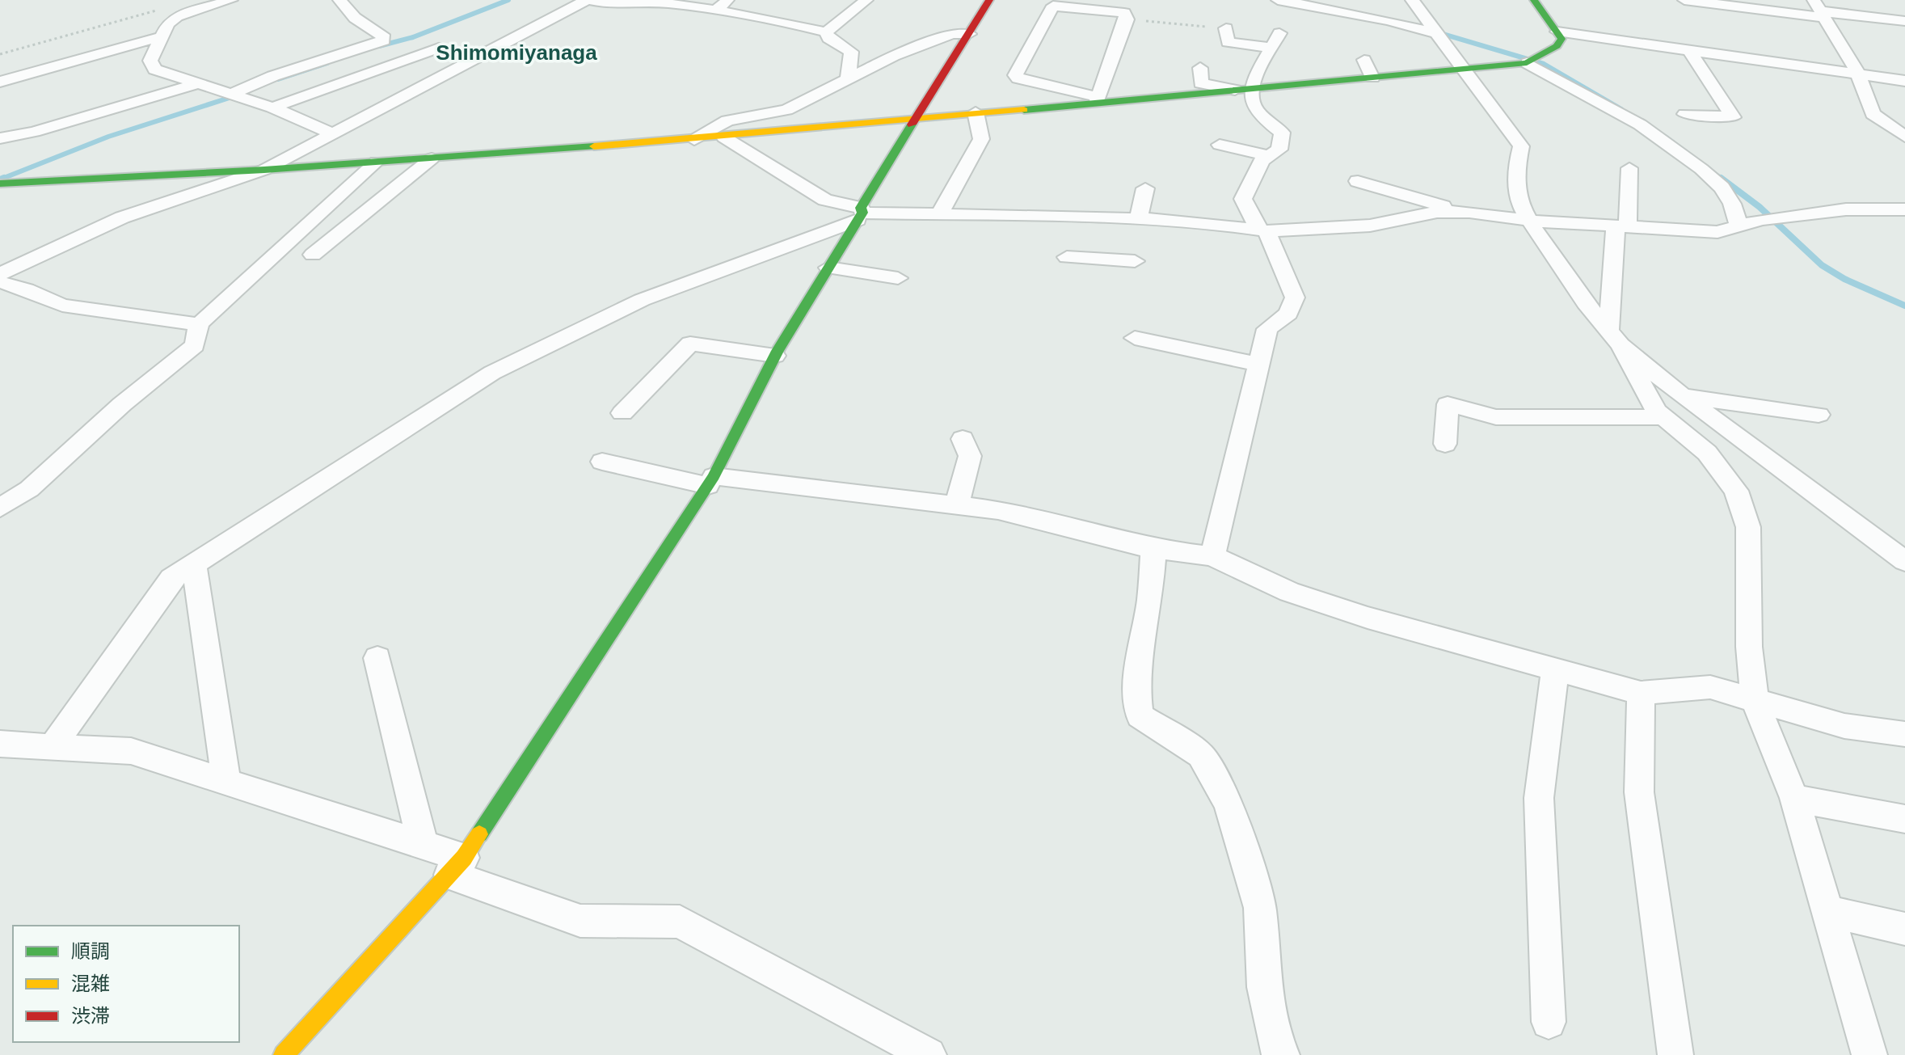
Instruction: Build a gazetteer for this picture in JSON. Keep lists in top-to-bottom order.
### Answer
{
  "districts": ["Shimomiyanaga"],
  "legend": ["順調", "混雑", "渋滞"]
}
